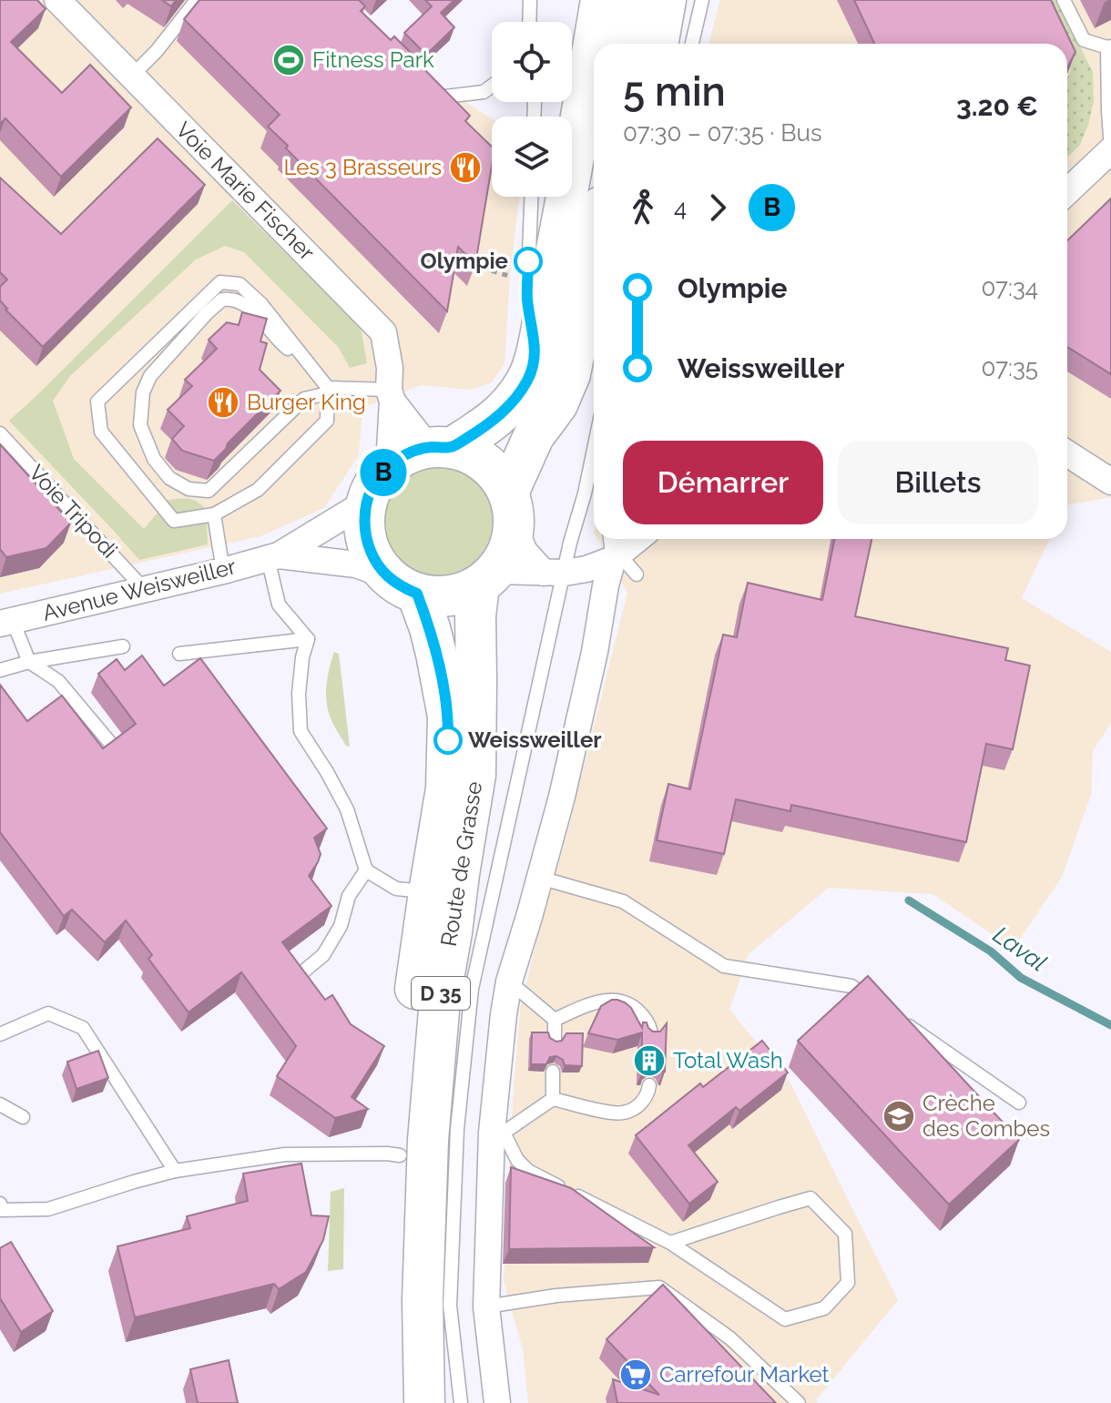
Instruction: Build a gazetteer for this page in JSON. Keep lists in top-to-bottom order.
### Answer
{
  "streets": {
    "main road": ["Route de Grasse", "D 35"],
    "street": ["Voie Marie Fischer", "Avenue Weisweiller"],
    "lane": ["Voie Tripodi"]
  },
  "crossings": [
    ["Voie Marie Fischer", "Avenue Weisweiller"],
    ["Voie Marie Fischer", "Route de Grasse"],
    ["Voie Tripodi", "Avenue Weisweiller"],
    ["Avenue Weisweiller", "Route de Grasse"]
  ],
  "water": ["Laval"],
  "places": {
    "sports": ["Fitness Park"],
    "restaurant": ["Les 3 Brasseurs", "Burger King"],
    "other": ["Olympie", "Weissweiller"],
    "building": ["Total Wash"],
    "school or university": ["Crèche des Combes"],
    "supermarket": ["Carrefour Market"]
  },
  "lines": ["bus line B"],
  "page": {
    "on_map": "B",
    "heading": ["5 min", "07:30 – 07:35 · Bus", "3.20 €"],
    "legs": ["4", "B"],
    "list": [
      {
        "name": "Olympie",
        "value": "07:34"
      },
      {
        "name": "Weissweiller",
        "value": "07:35"
      }
    ],
    "buttons": ["Démarrer", "Billets"]
  }
}
